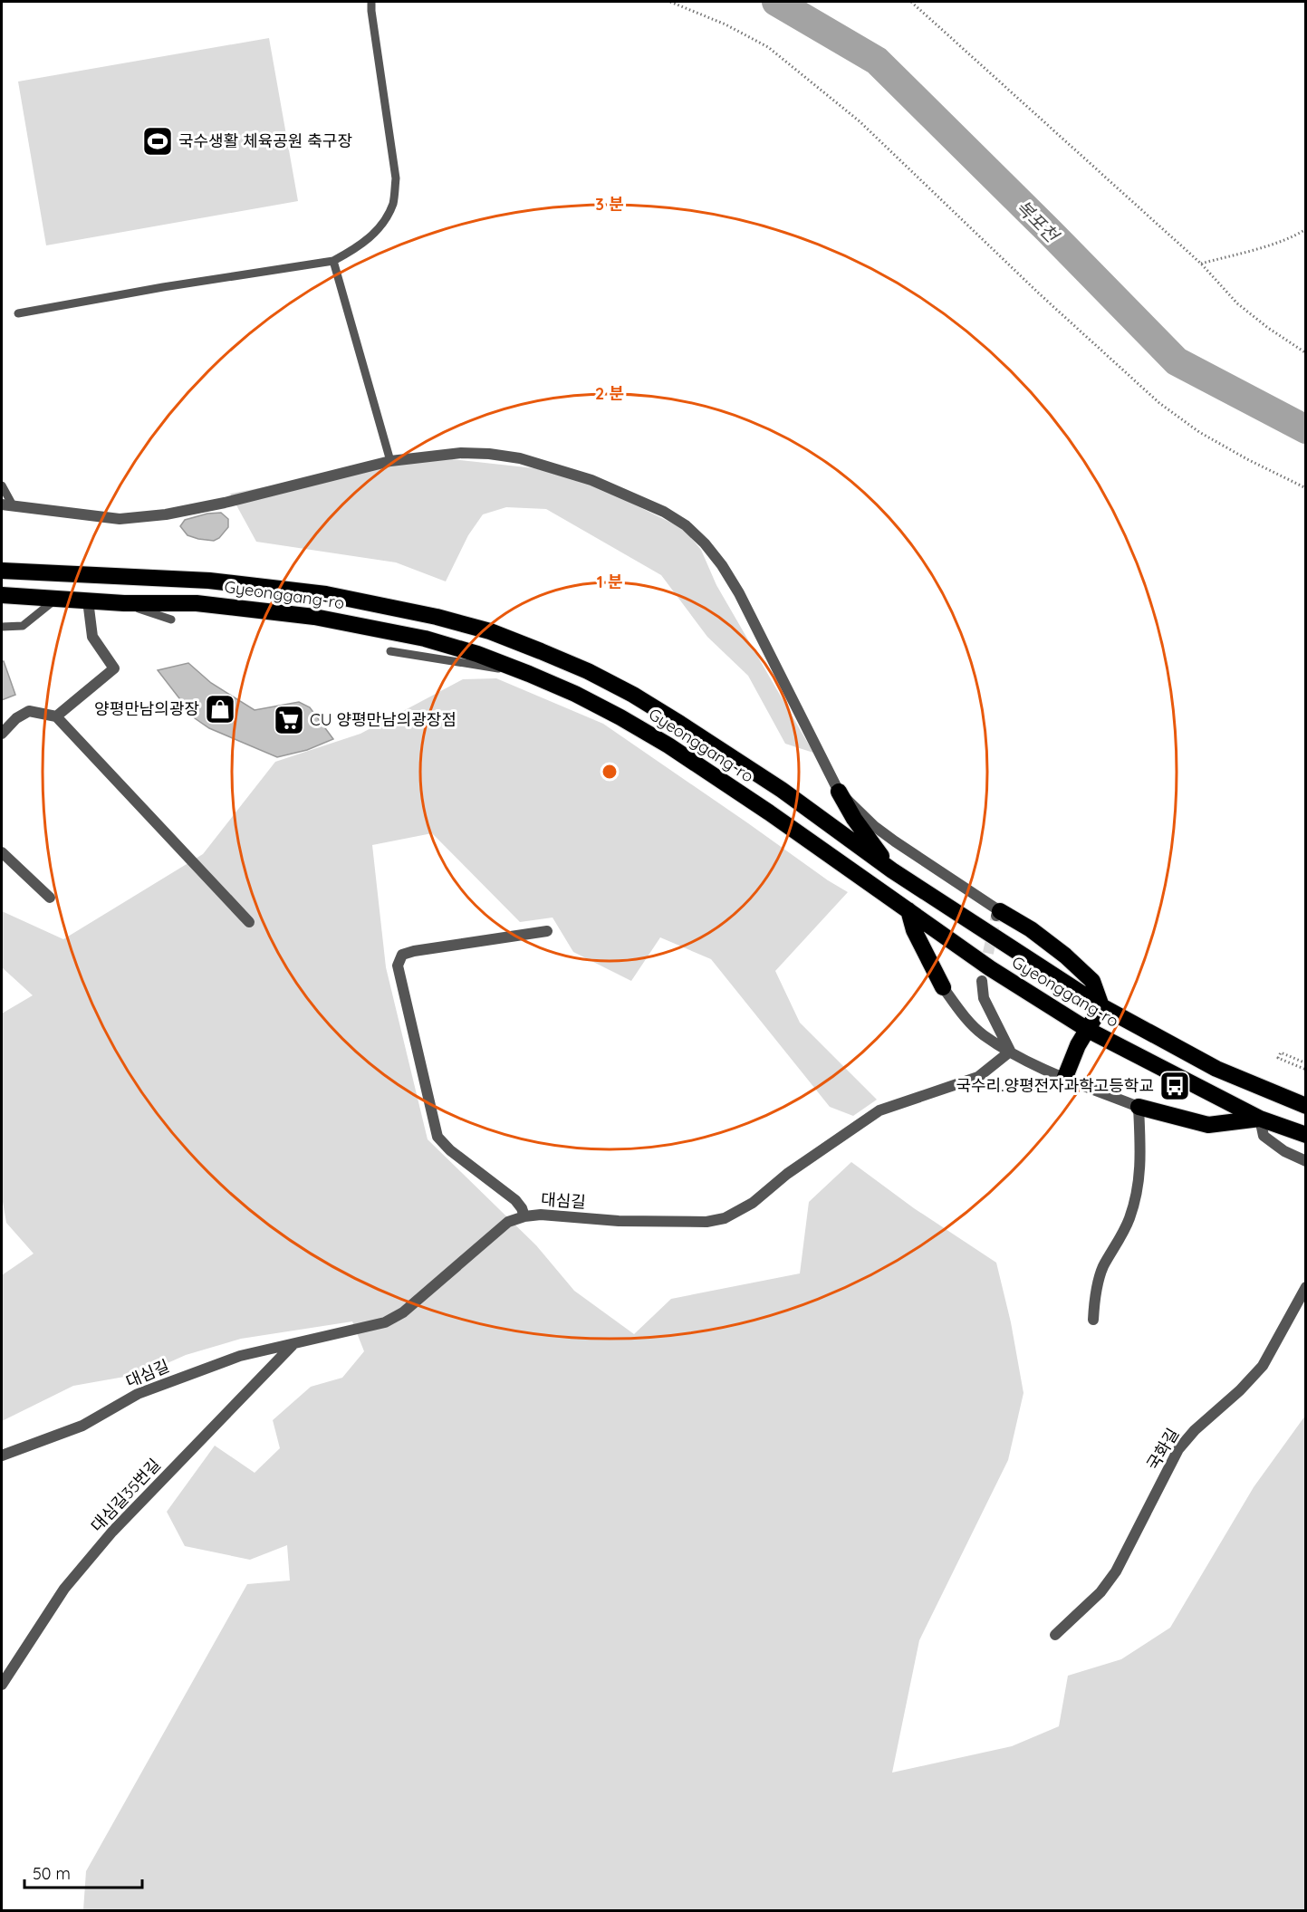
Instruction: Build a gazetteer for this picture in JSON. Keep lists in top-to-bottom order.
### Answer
{
  "streets": {
    "highway": ["Gyeonggang-ro"],
    "street": ["대심길", "국화길", "대심길35번길"]
  },
  "crossings": [
    ["대심길", "대심길35번길"]
  ],
  "water": ["복포천"],
  "places": {
    "sports": ["국수생활 체육공원 축구장"],
    "shop": ["양평만남의광장"],
    "supermarket": ["CU 양평만남의광장점"],
    "bus stop": ["국수리.양평전자과학고등학교"]
  },
  "scale_bar": "50 m",
  "rings": ["3 분", "2 분", "1 분"]
}
